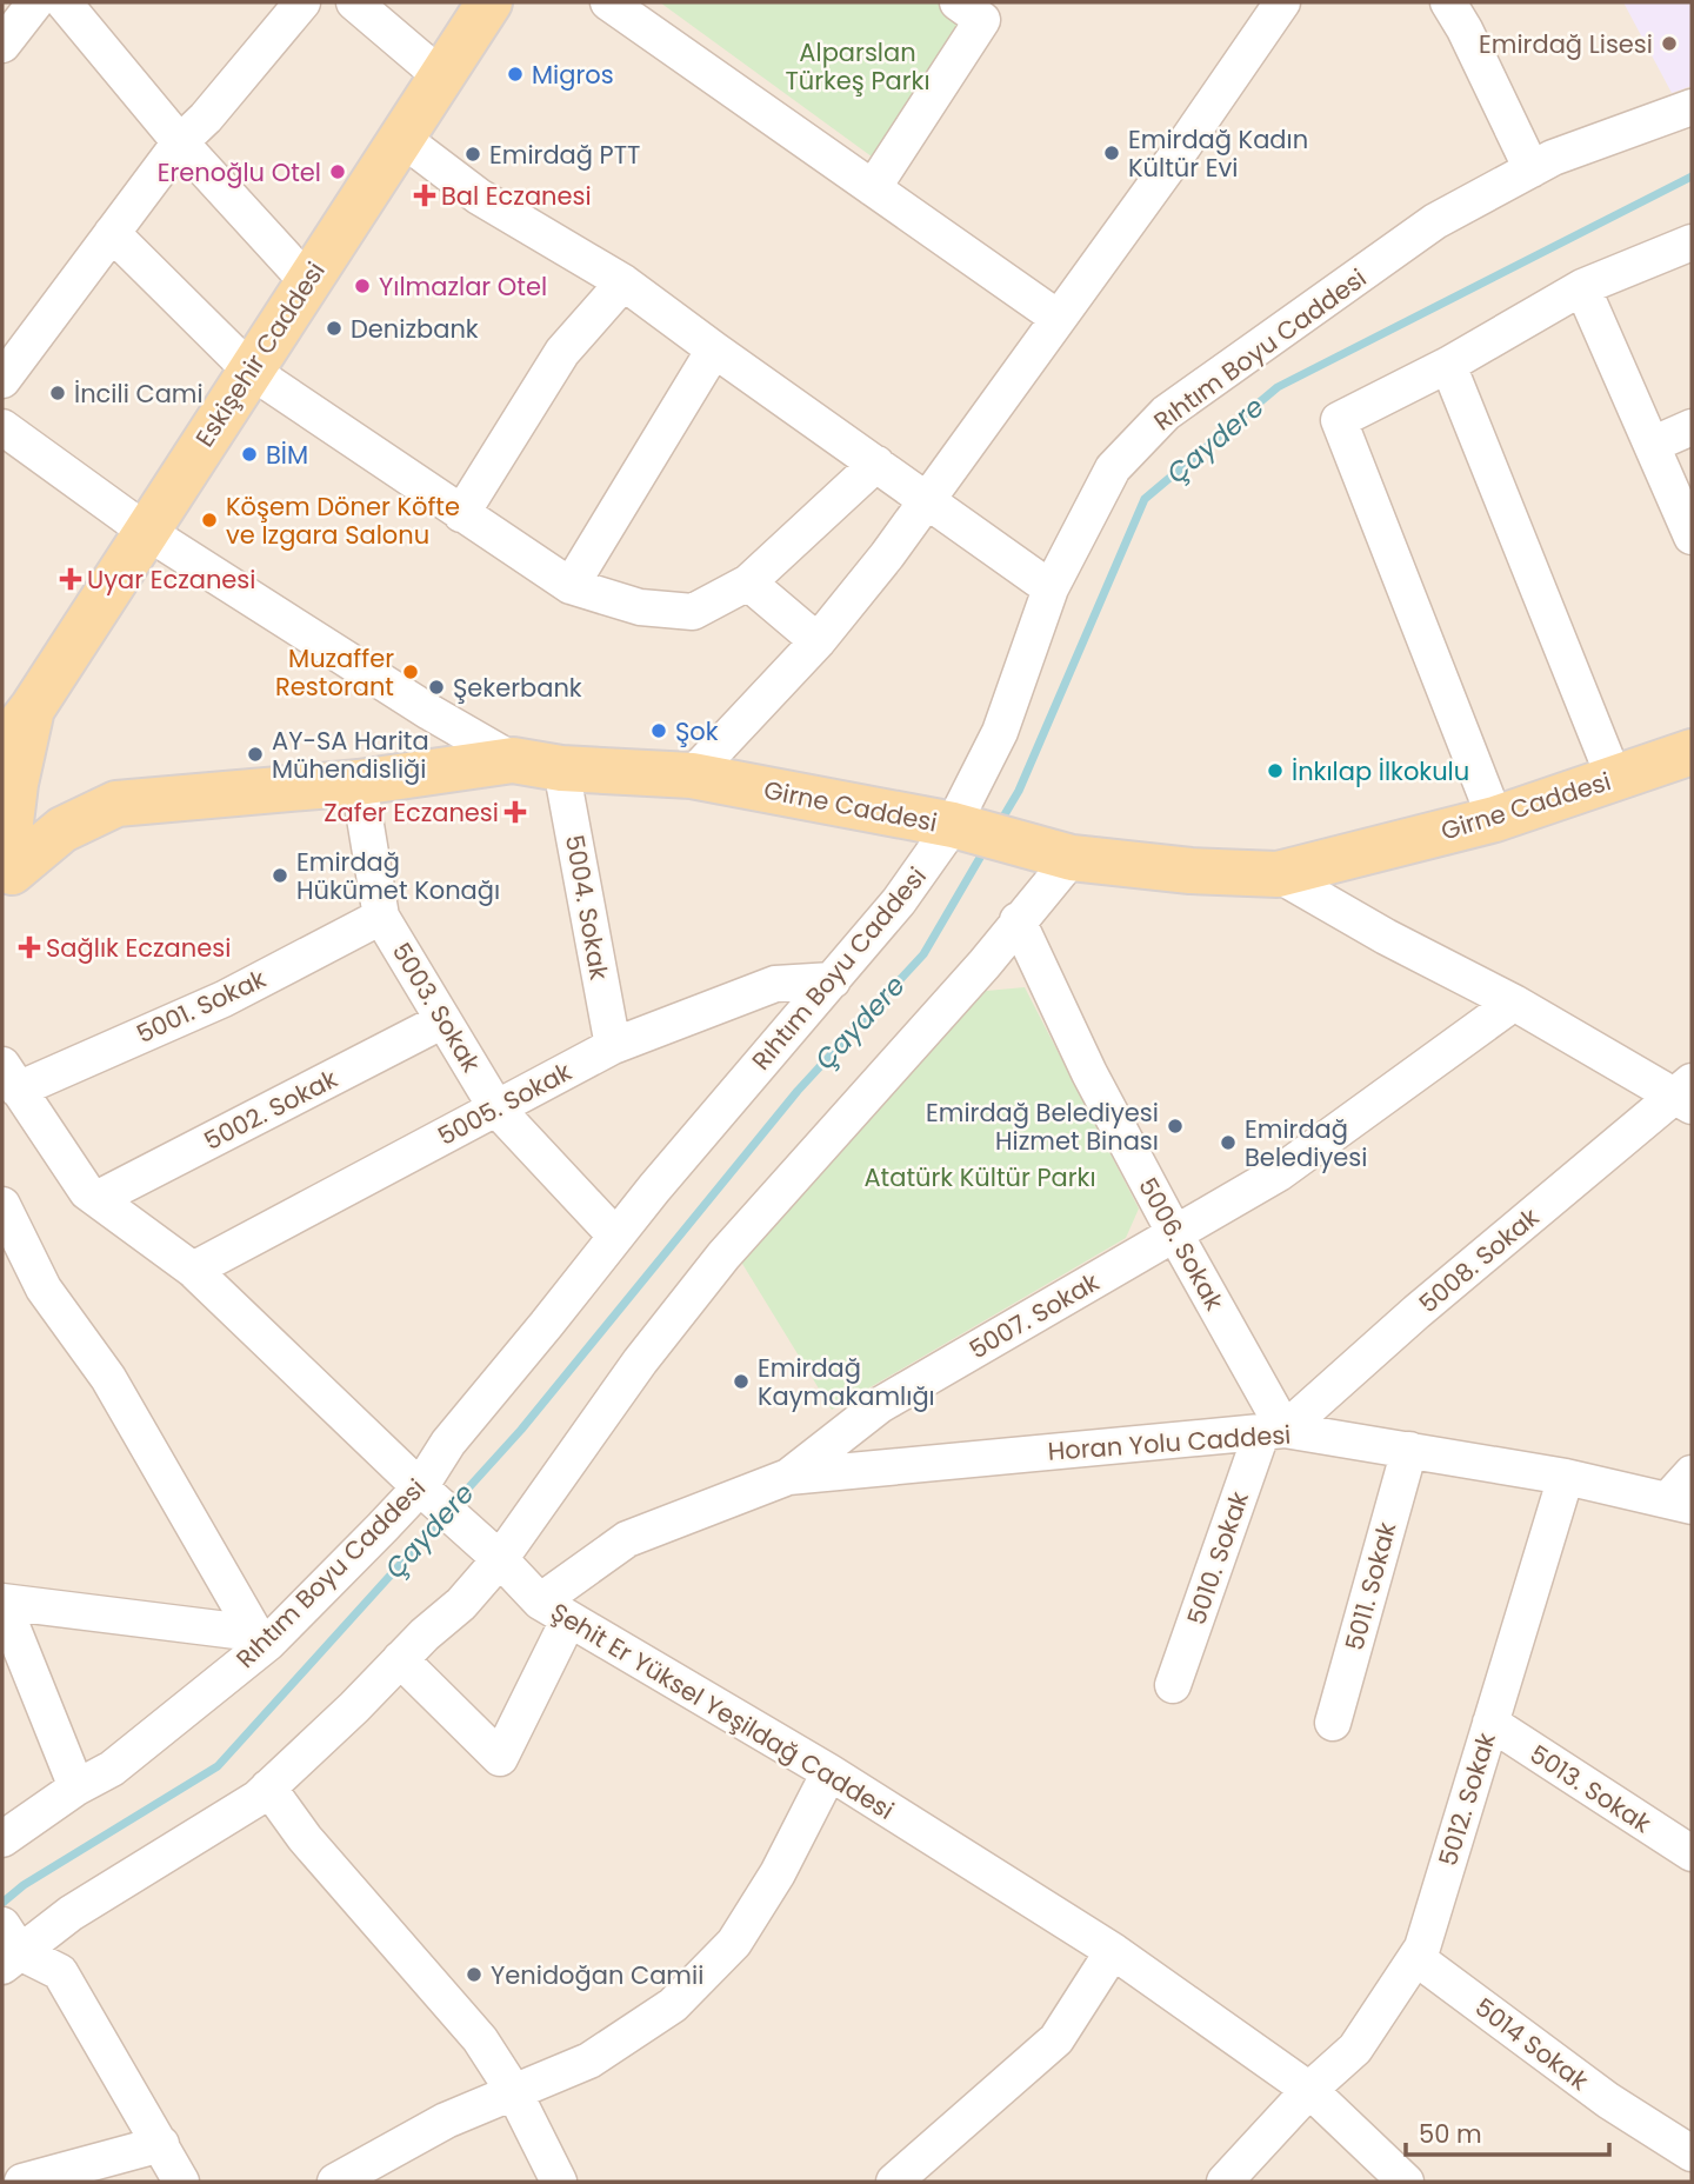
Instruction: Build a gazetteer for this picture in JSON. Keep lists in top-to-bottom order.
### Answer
{
  "streets": {
    "main road": ["Eskişehir Caddesi", "Girne Caddesi"],
    "street": [
      "Rıhtım Boyu Caddesi",
      "5004. Sokak",
      "5001. Sokak",
      "5003. Sokak",
      "5005. Sokak",
      "5002. Sokak",
      "5006. Sokak",
      "5008. Sokak",
      "5007. Sokak",
      "Horan Yolu Caddesi",
      "5010. Sokak",
      "5011. Sokak",
      "Şehit Er Yüksel Yeşildağ Caddesi",
      "5013. Sokak",
      "5012. Sokak",
      "5014 Sokak"
    ]
  },
  "crossings": [
    ["Rıhtım Boyu Caddesi", "Girne Caddesi"],
    ["Rıhtım Boyu Caddesi", "5003. Sokak"],
    ["Rıhtım Boyu Caddesi", "5005. Sokak"],
    ["Rıhtım Boyu Caddesi", "Şehit Er Yüksel Yeşildağ Caddesi"],
    ["Eskişehir Caddesi", "Girne Caddesi"],
    ["Girne Caddesi", "5004. Sokak"],
    ["Girne Caddesi", "5003. Sokak"],
    ["5004. Sokak", "5005. Sokak"],
    ["5001. Sokak", "5003. Sokak"],
    ["5001. Sokak", "Şehit Er Yüksel Yeşildağ Caddesi"],
    ["5003. Sokak", "5005. Sokak"],
    ["5003. Sokak", "5002. Sokak"],
    ["5005. Sokak", "Şehit Er Yüksel Yeşildağ Caddesi"],
    ["5002. Sokak", "Şehit Er Yüksel Yeşildağ Caddesi"],
    ["5006. Sokak", "5008. Sokak"],
    ["5006. Sokak", "5007. Sokak"],
    ["5006. Sokak", "Horan Yolu Caddesi"],
    ["5006. Sokak", "5010. Sokak"],
    ["5008. Sokak", "Horan Yolu Caddesi"],
    ["5008. Sokak", "5010. Sokak"],
    ["5007. Sokak", "Horan Yolu Caddesi"],
    ["5007. Sokak", "Şehit Er Yüksel Yeşildağ Caddesi"],
    ["Horan Yolu Caddesi", "5010. Sokak"],
    ["Horan Yolu Caddesi", "5011. Sokak"],
    ["Horan Yolu Caddesi", "5012. Sokak"],
    ["Şehit Er Yüksel Yeşildağ Caddesi", "5012. Sokak"],
    ["5013. Sokak", "5012. Sokak"],
    ["5012. Sokak", "5014 Sokak"]
  ],
  "water": ["Çaydere"],
  "parks": ["Alparslan Türkeş Parkı", "Atatürk Kültür Parkı"],
  "places": {
    "other": [
      "Emirdağ Lisesi",
      "Migros",
      "Emirdağ Kadın Kültür Evi",
      "Emirdağ PTT",
      "Erenoğlu Otel",
      "Yılmazlar Otel",
      "Denizbank",
      "İncili Cami",
      "BİM",
      "Köşem Döner Köfte ve Izgara Salonu",
      "Muzaffer Restorant",
      "Şekerbank",
      "Şok",
      "AY-SA Harita Mühendisliği",
      "İnkılap İlkokulu",
      "Emirdağ Hükümet Konağı",
      "Emirdağ Belediyesi Hizmet Binası",
      "Emirdağ Belediyesi",
      "Emirdağ Kaymakamlığı",
      "Yenidoğan Camii"
    ],
    "health": [
      "Bal Eczanesi",
      "Uyar Eczanesi",
      "Zafer Eczanesi",
      "Sağlık Eczanesi"
    ]
  },
  "scale_bar": "50 m"
}
